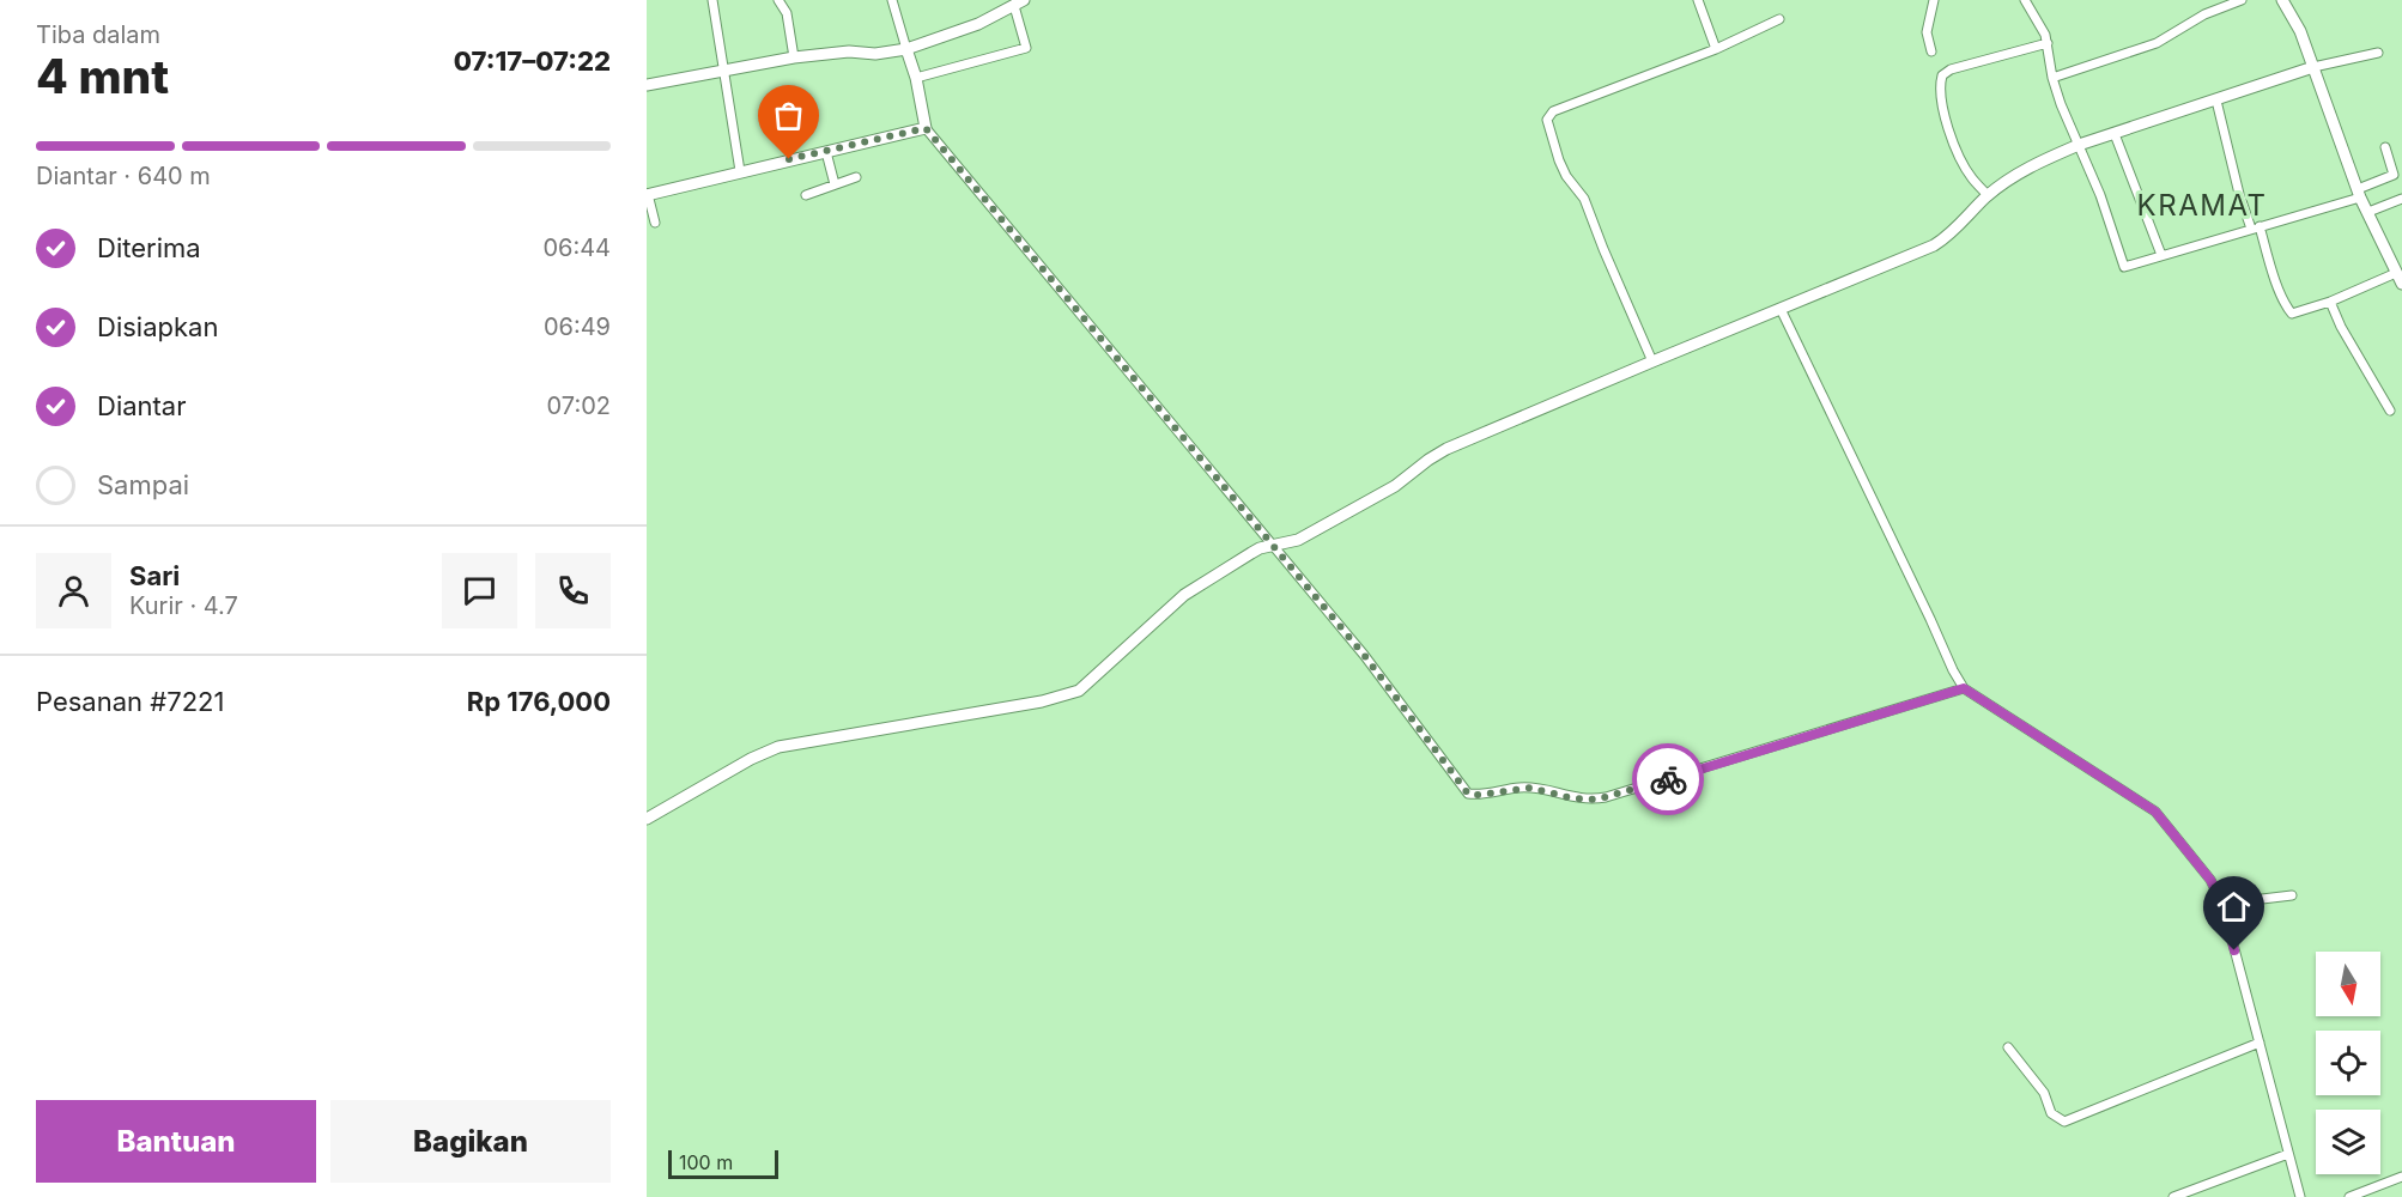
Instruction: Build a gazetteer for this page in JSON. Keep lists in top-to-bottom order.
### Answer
{
  "districts": ["KRAMAT"],
  "scale_bar": "100 m",
  "north": "bottom",
  "page": {
    "heading": ["4 mnt", "Tiba dalam", "07:17–07:22"],
    "panel": [
      "Sari",
      "Kurir · 4.7",
      "Pesanan #7221",
      "Rp 176,000"
    ],
    "bar": "Diantar · 640 m",
    "list": [
      ["Diterima", "06:44"],
      ["Disiapkan", "06:49"],
      ["Diantar", "07:02"],
      "Sampai"
    ],
    "buttons": ["Bantuan", "Bagikan"],
    "scale": "100 m"
  }
}
